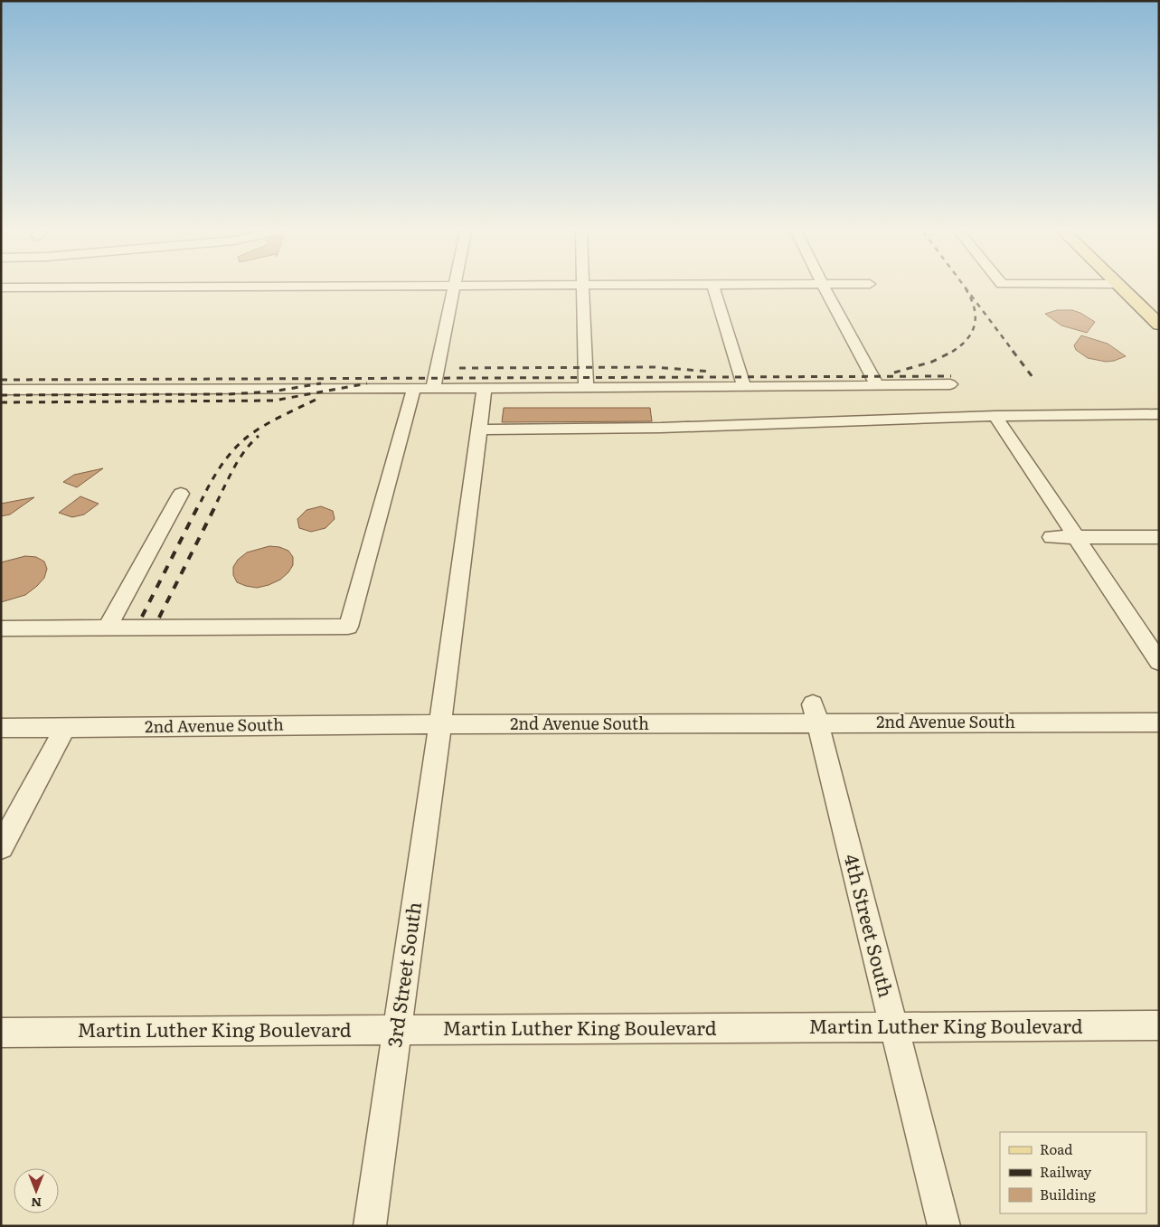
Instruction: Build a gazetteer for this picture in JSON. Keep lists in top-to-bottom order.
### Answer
{
  "streets": {
    "street": [
      "2nd Avenue South",
      "4th Street South",
      "3rd Street South",
      "Martin Luther King Boulevard"
    ]
  },
  "crossings": [
    ["2nd Avenue South", "4th Street South"],
    ["2nd Avenue South", "3rd Street South"],
    ["4th Street South", "Martin Luther King Boulevard"],
    ["3rd Street South", "Martin Luther King Boulevard"]
  ],
  "legend": ["Road", "Railway", "Building"],
  "north": "bottom"
}
